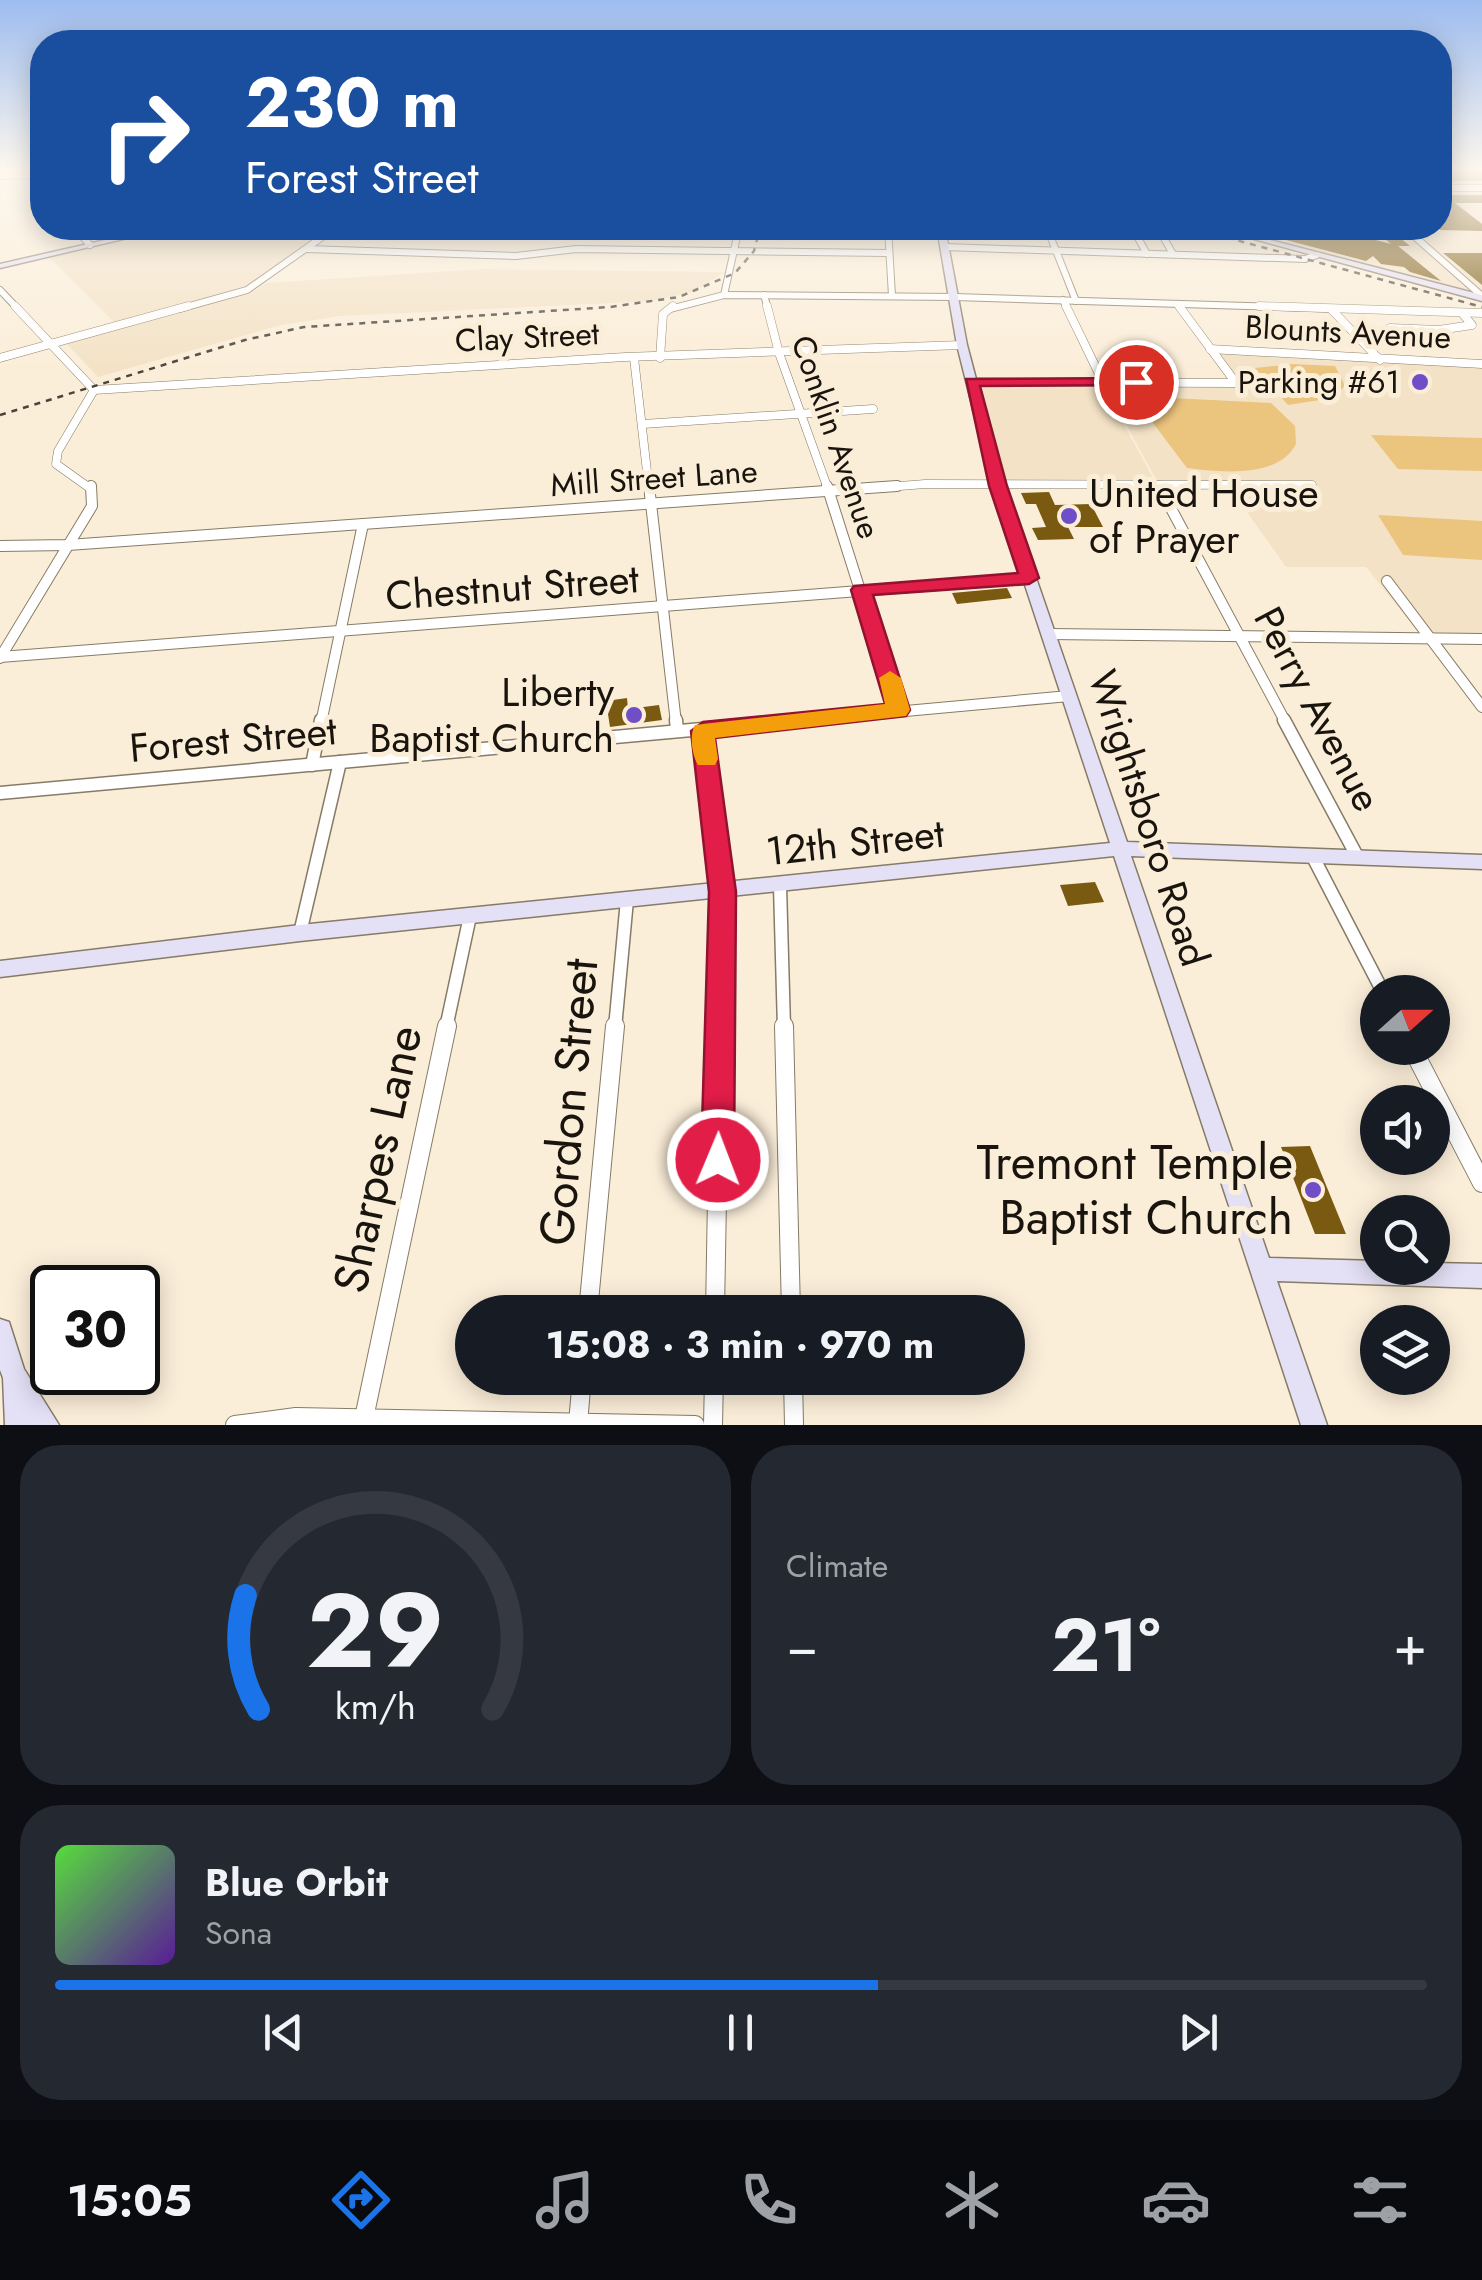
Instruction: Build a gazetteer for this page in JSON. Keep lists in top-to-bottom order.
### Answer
{
  "streets": {
    "street": [
      "Blounts Avenue",
      "Clay Street",
      "Conklin Avenue",
      "Mill Street Lane",
      "Chestnut Street",
      "Perry Avenue",
      "Forest Street",
      "Wrightsboro Road",
      "12th Street",
      "Gordon Street",
      "Sharpes Lane"
    ]
  },
  "crossings": [
    ["Clay Street", "Conklin Avenue"],
    ["Clay Street", "Wrightsboro Road"],
    ["Conklin Avenue", "Mill Street Lane"],
    ["Conklin Avenue", "Chestnut Street"],
    ["Conklin Avenue", "Forest Street"],
    ["Mill Street Lane", "Perry Avenue"],
    ["Mill Street Lane", "Wrightsboro Road"],
    ["Chestnut Street", "Wrightsboro Road"],
    ["Perry Avenue", "12th Street"],
    ["Forest Street", "Wrightsboro Road"],
    ["Wrightsboro Road", "12th Street"],
    ["12th Street", "Gordon Street"],
    ["12th Street", "Sharpes Lane"]
  ],
  "places": [
    "Parking #61",
    "United House of Prayer",
    "Liberty Baptist Church",
    "Tremont Temple Baptist Church"
  ],
  "north": "right",
  "page": {
    "turn": ["230 m", "Forest Street"],
    "limit": "30",
    "trip": "15:08 · 3 min · 970 m",
    "tile": "Climate",
    "heat": ["−", "21°", "+"],
    "song": ["Blue Orbit", "Sona"],
    "tabs": "15:05",
    "gauge": ["29", "km/h"]
  }
}
